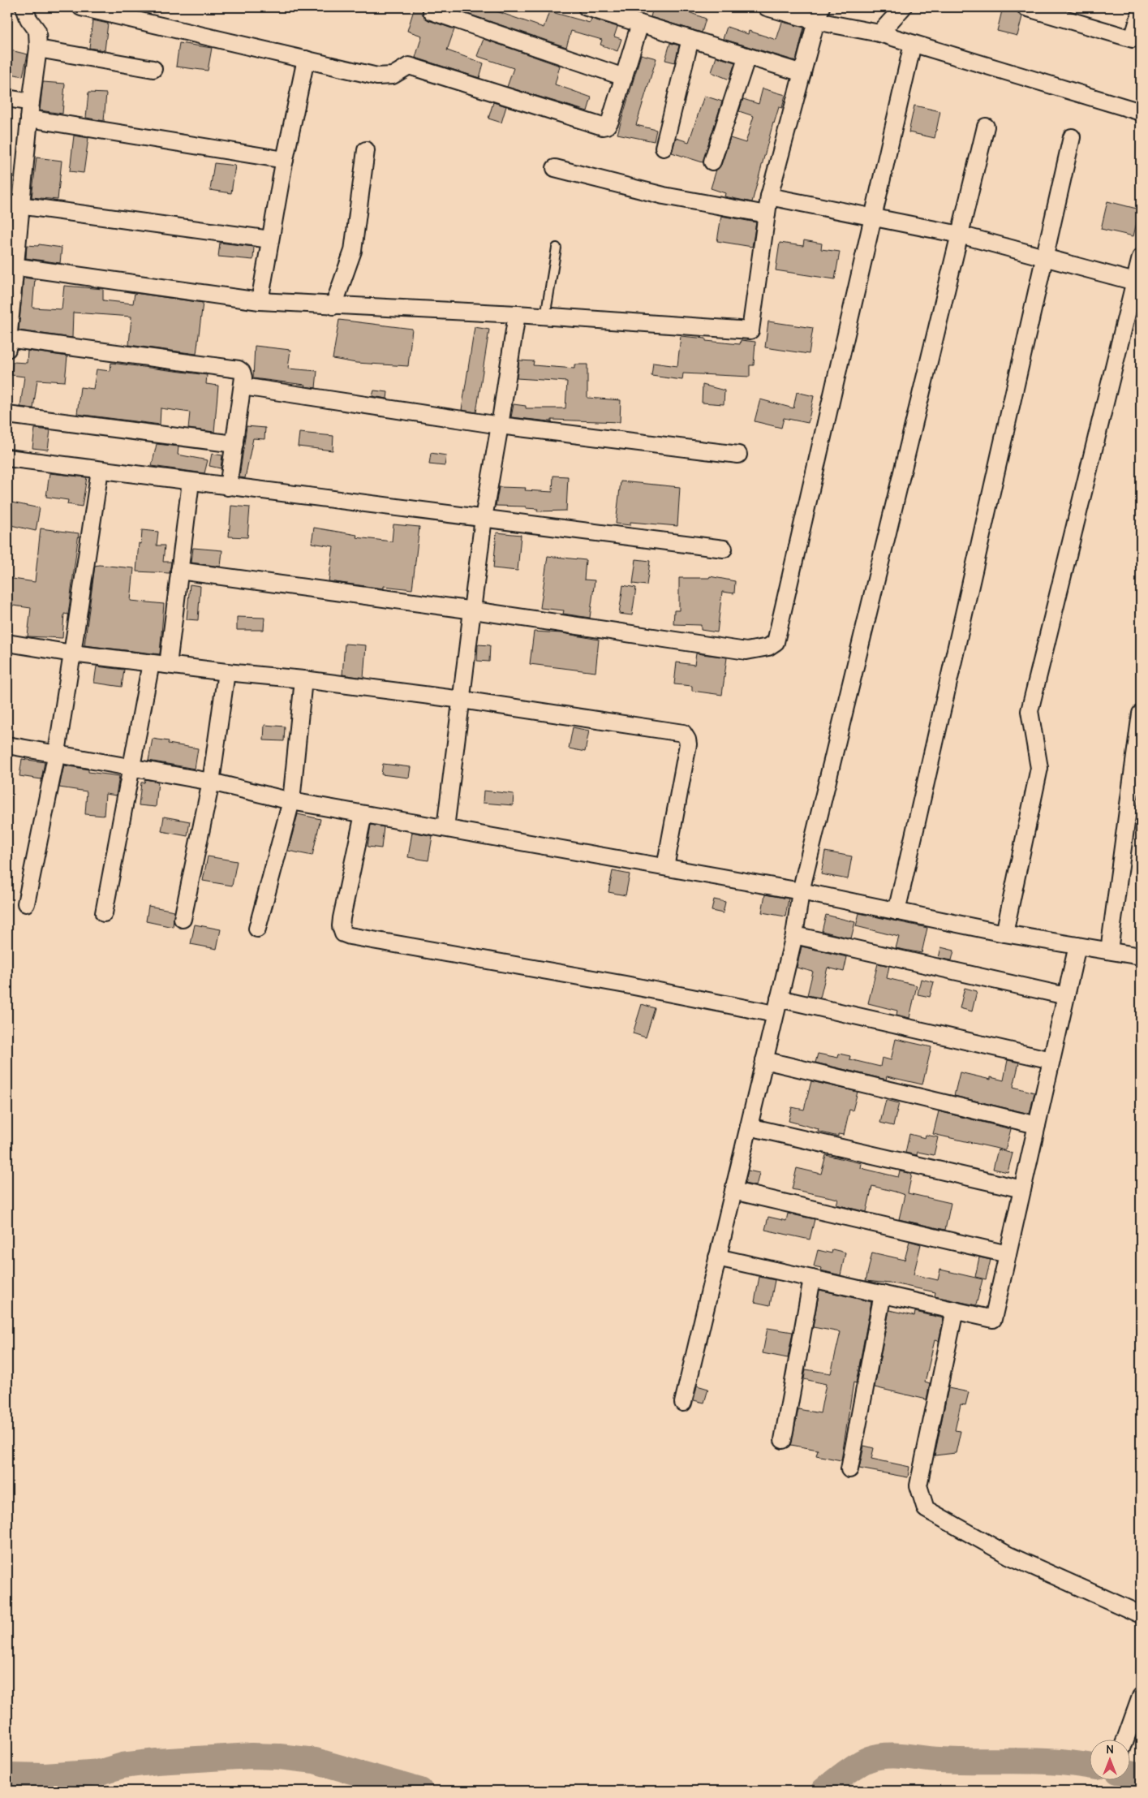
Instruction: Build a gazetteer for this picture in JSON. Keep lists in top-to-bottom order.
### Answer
{
  "north": "top"
}
